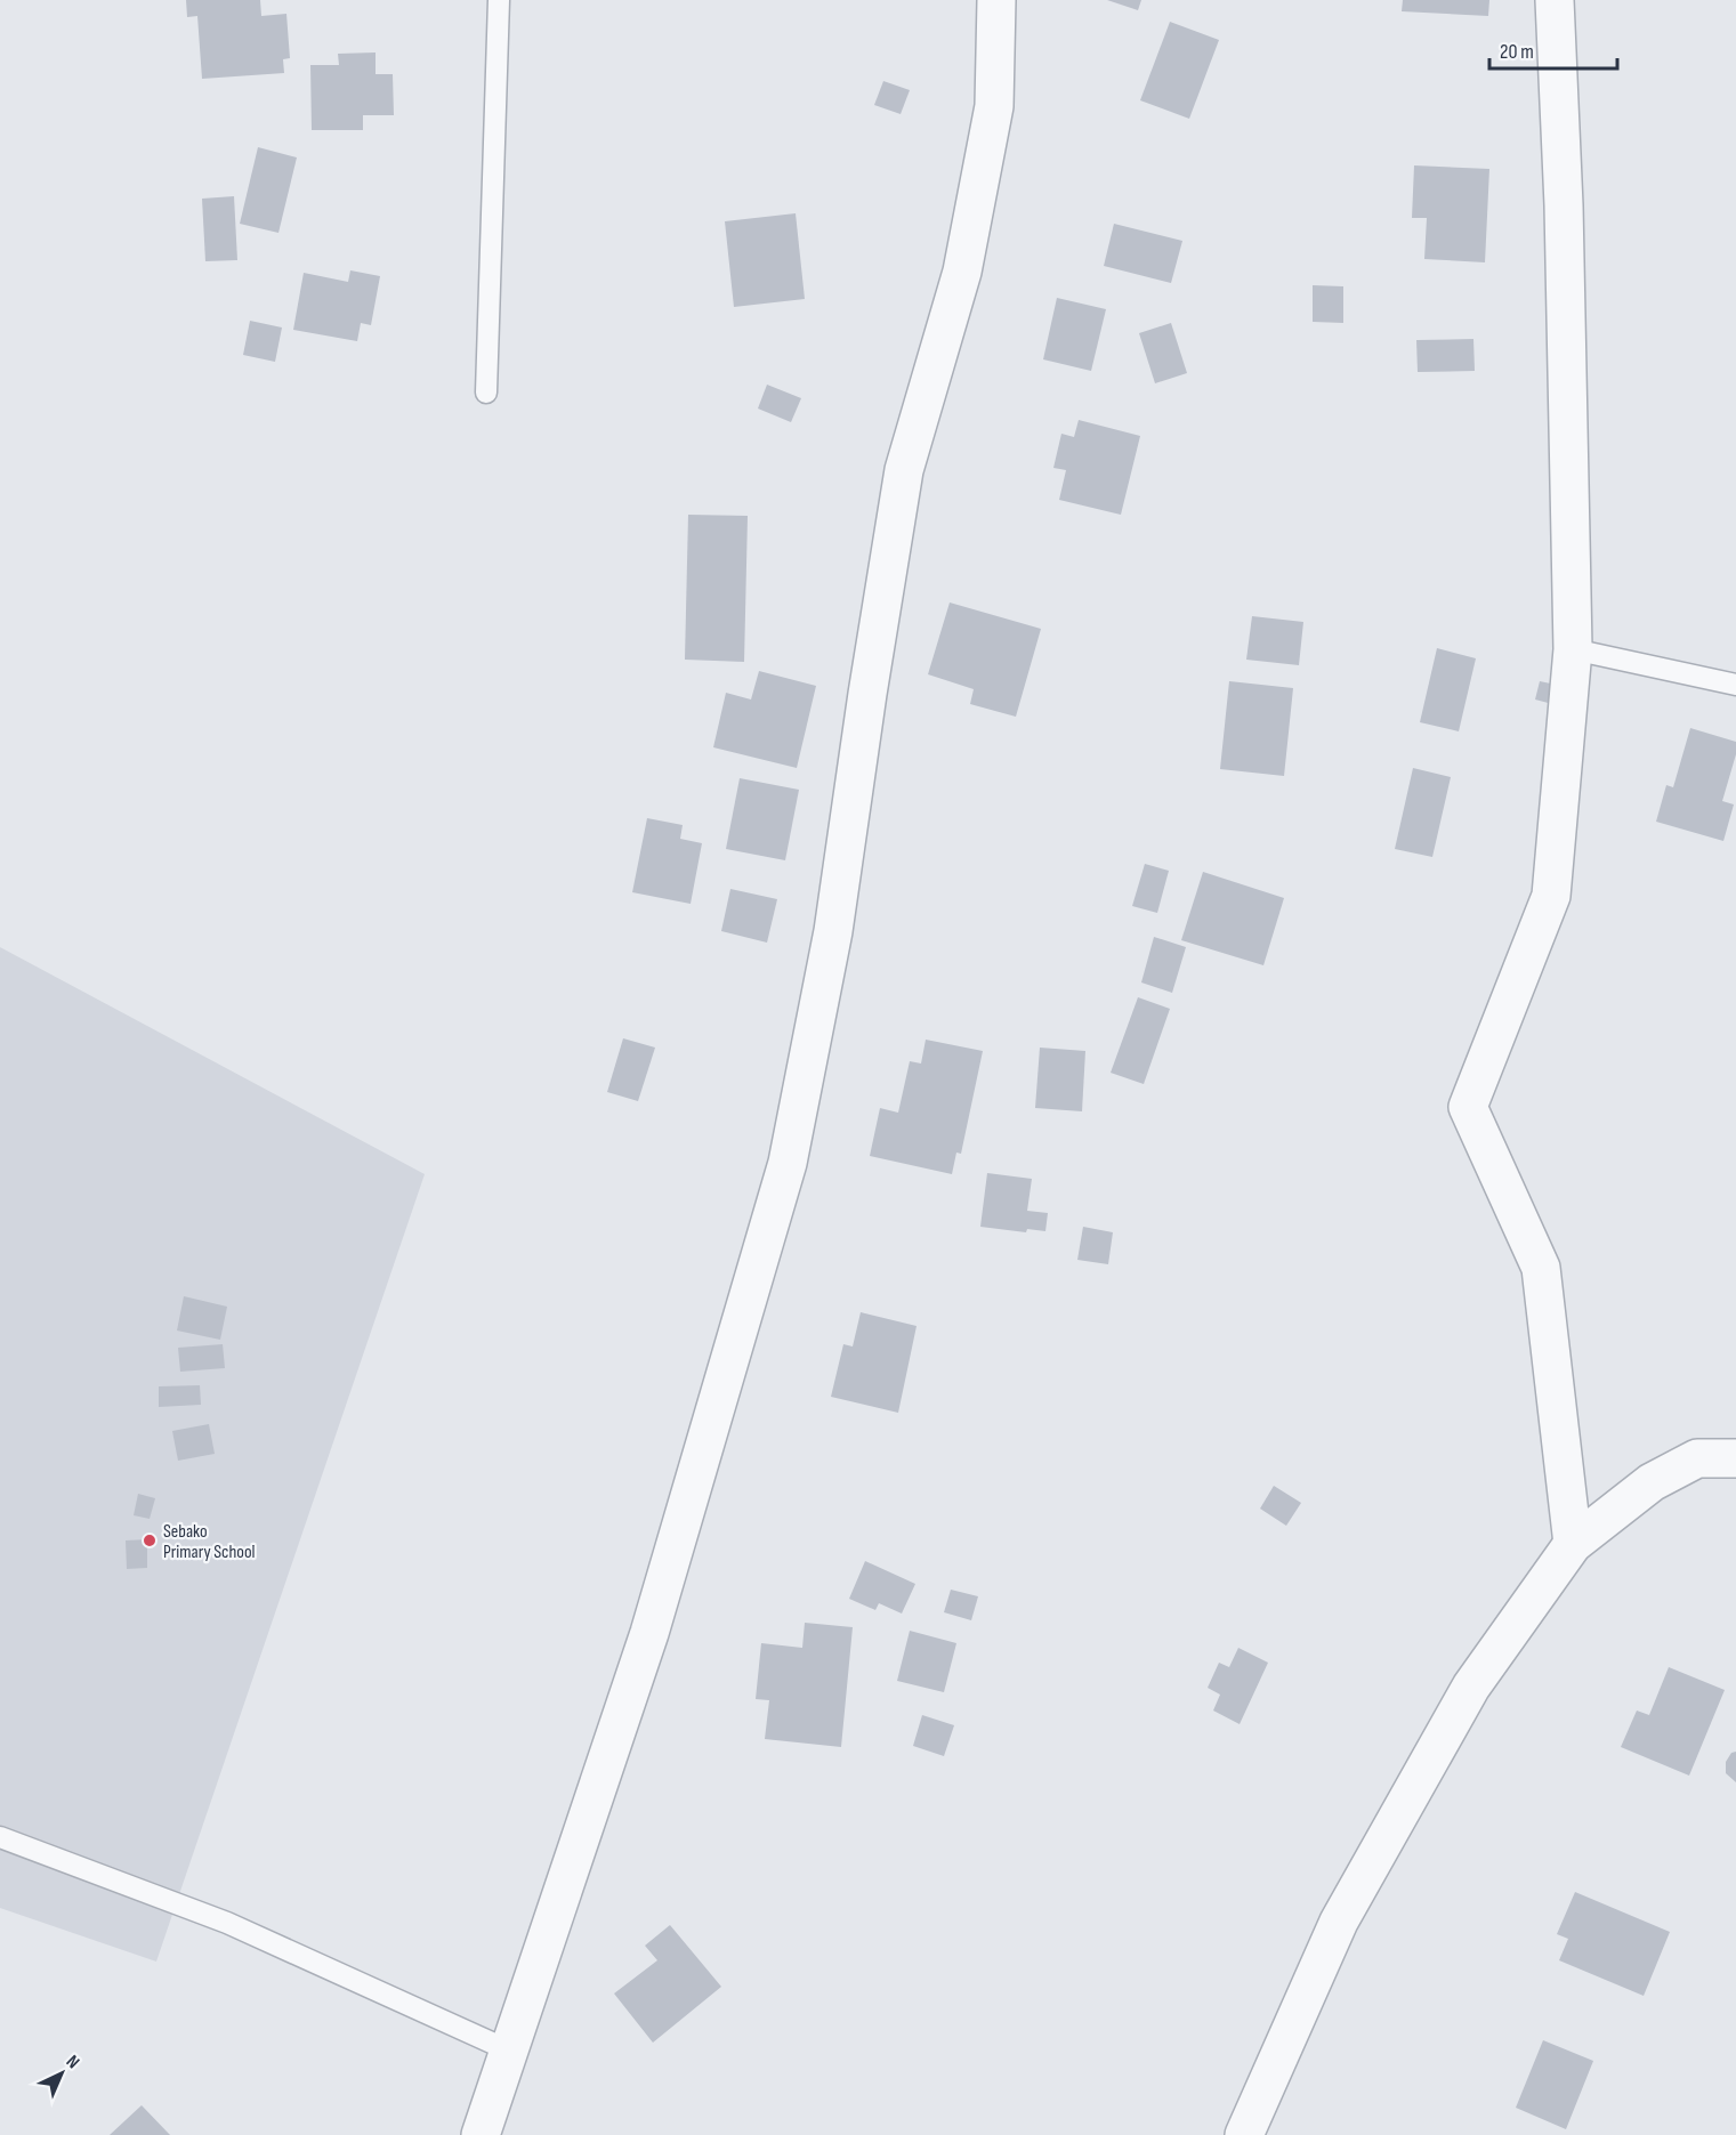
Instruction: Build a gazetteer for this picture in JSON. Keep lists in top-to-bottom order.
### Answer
{
  "places": ["Sebako Primary School"],
  "scale_bar": "20 m",
  "north": "top right"
}
